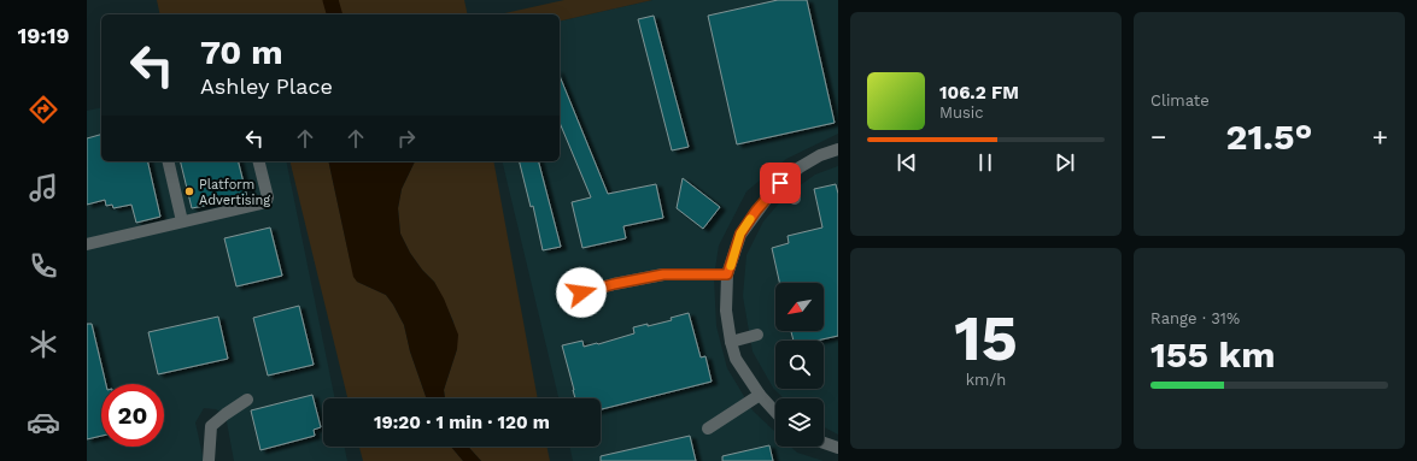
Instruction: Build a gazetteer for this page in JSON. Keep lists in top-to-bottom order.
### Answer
{
  "places": ["Platform Advertising"],
  "north": "bottom left",
  "page": {
    "tabs": "19:19",
    "tile": [
      "Climate",
      ["15", "km/h"],
      ["Range · 31%", "155 km"]
    ],
    "turn": ["70 m", "Ashley Place"],
    "song": ["106.2 FM", "Music"],
    "heat": ["−", "21.5°", "+"],
    "limit": "20",
    "trip": "19:20 · 1 min · 120 m"
  }
}
